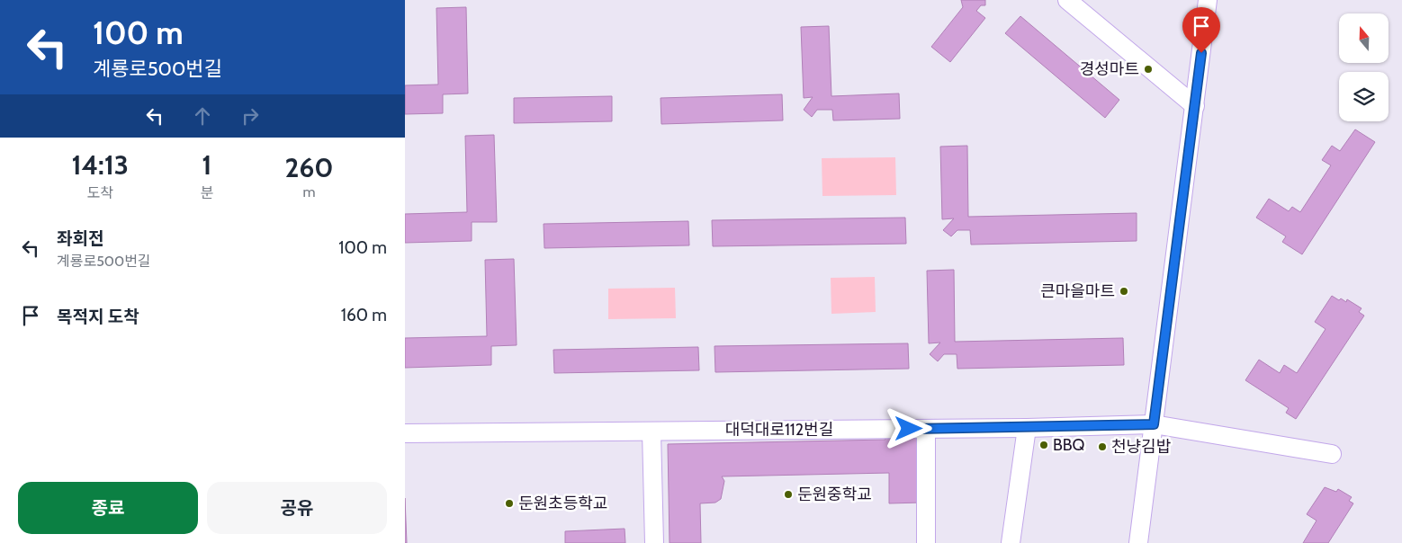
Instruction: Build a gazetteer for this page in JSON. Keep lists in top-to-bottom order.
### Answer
{
  "streets": {
    "street": ["대덕대로112번길"]
  },
  "places": [
    "경성마트",
    "큰마을마트",
    "BBQ",
    "천냥김밥",
    "둔원중학교",
    "둔원초등학교"
  ],
  "north": "top",
  "page": {
    "turn": ["100 m", "계룡로500번길"],
    "eta": [
      "14:13",
      "도착",
      "1",
      "분",
      "260",
      "m"
    ],
    "list": [
      {
        "name": "좌회전",
        "note": "계룡로500번길",
        "value": "100 m"
      },
      {
        "name": "목적지 도착",
        "value": "160 m"
      }
    ],
    "buttons": ["종료", "공유"]
  }
}
